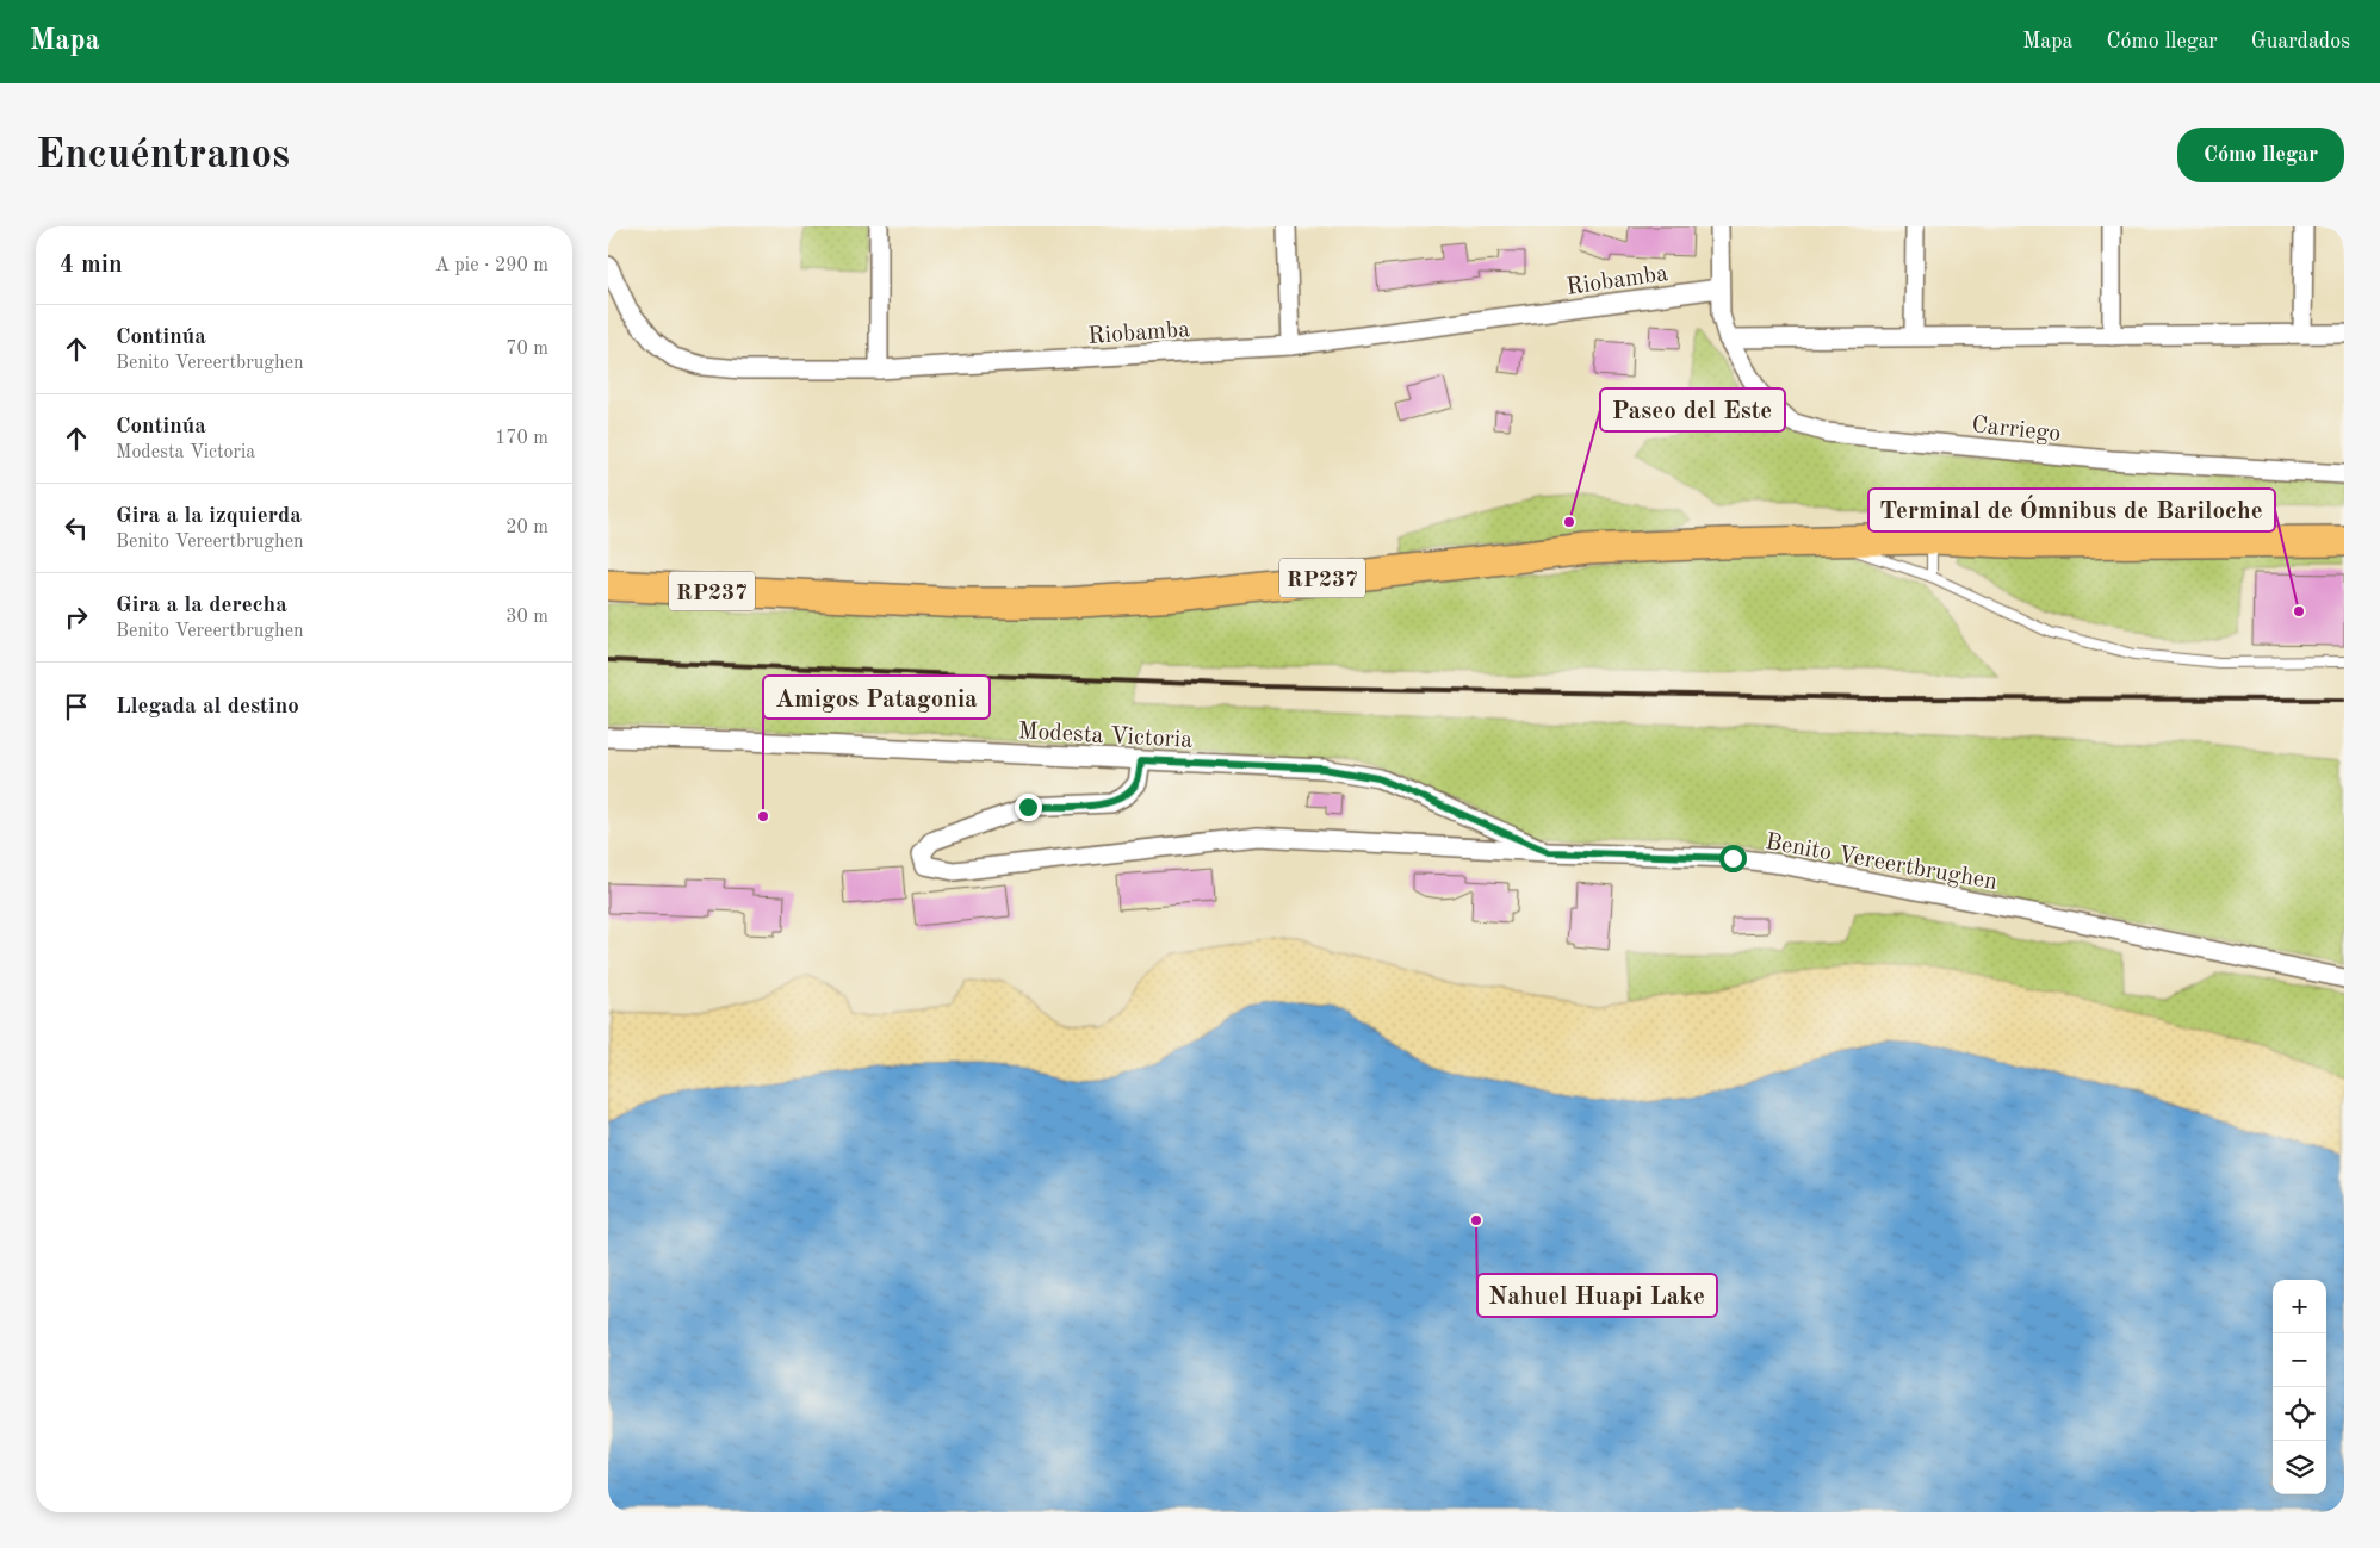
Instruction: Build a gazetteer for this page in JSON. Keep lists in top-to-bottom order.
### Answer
{
  "streets": {
    "main road": ["RP237"],
    "street": [
      "Riobamba",
      "Carriego",
      "Modesta Victoria",
      "Benito Vereertbrughen"
    ]
  },
  "crossings": [
    ["Riobamba", "Carriego"],
    ["Modesta Victoria", "Benito Vereertbrughen"]
  ],
  "places": [
    "Paseo del Este",
    "Terminal de Ómnibus de Bariloche",
    "Amigos Patagonia",
    "Nahuel Huapi Lake"
  ],
  "page": {
    "header": "Mapa",
    "nav": ["Mapa", "Cómo llegar", "Guardados"],
    "buttons": "Cómo llegar",
    "title": "Encuéntranos",
    "heading": ["4 min", "A pie · 290 m"],
    "list": [
      ["Continúa", "Benito Vereertbrughen", "70 m"],
      ["Continúa", "Modesta Victoria", "170 m"],
      ["Gira a la izquierda", "Benito Vereertbrughen", "20 m"],
      ["Gira a la derecha", "Benito Vereertbrughen", "30 m"],
      "Llegada al destino"
    ],
    "map_buttons": ["+", "−"]
  }
}
